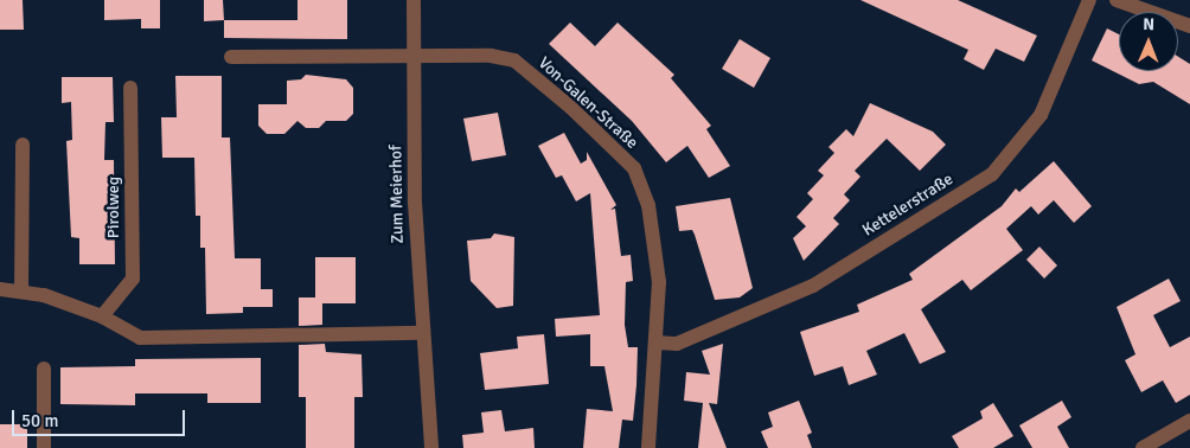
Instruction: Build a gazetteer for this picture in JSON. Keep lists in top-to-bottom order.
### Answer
{
  "streets": {
    "street": [
      "Von-Galen-Straße",
      "Zum Meierhof",
      "Kettelerstraße",
      "Pirolweg"
    ]
  },
  "crossings": [
    ["Von-Galen-Straße", "Zum Meierhof"],
    ["Von-Galen-Straße", "Kettelerstraße"]
  ],
  "scale_bar": "50 m",
  "north": "top"
}
